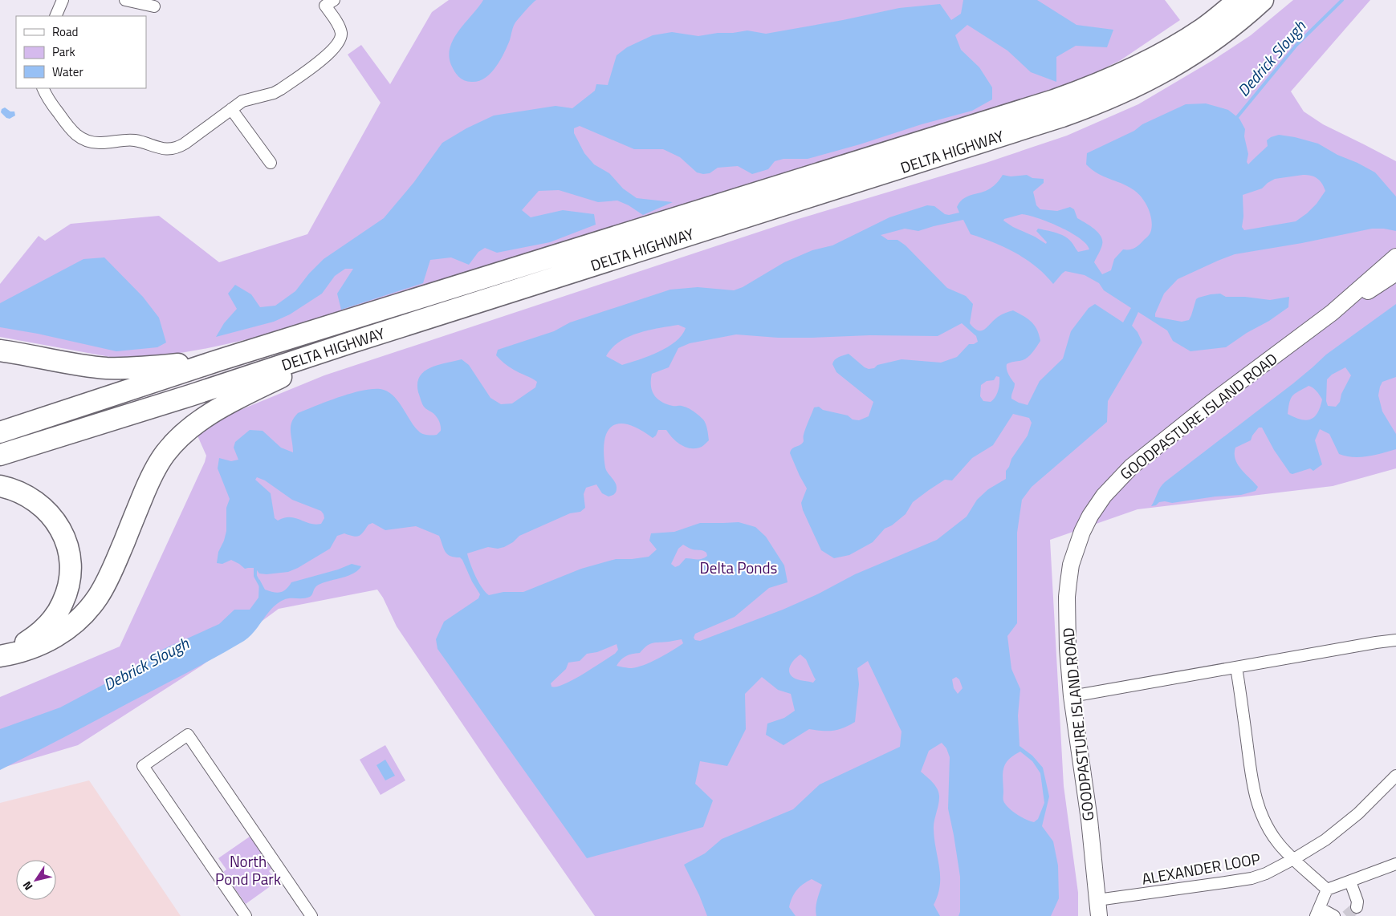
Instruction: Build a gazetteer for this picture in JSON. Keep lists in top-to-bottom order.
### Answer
{
  "streets": {
    "highway": ["DELTA HIGHWAY"],
    "main road": ["GOODPASTURE ISLAND ROAD"],
    "street": ["ALEXANDER LOOP"]
  },
  "crossings": [
    ["GOODPASTURE ISLAND ROAD", "ALEXANDER LOOP"]
  ],
  "water": ["Dedrick Slough", "Debrick Slough"],
  "parks": ["Delta Ponds", "North Pond Park"],
  "legend": ["Road", "Park", "Water"],
  "north": "bottom left"
}
